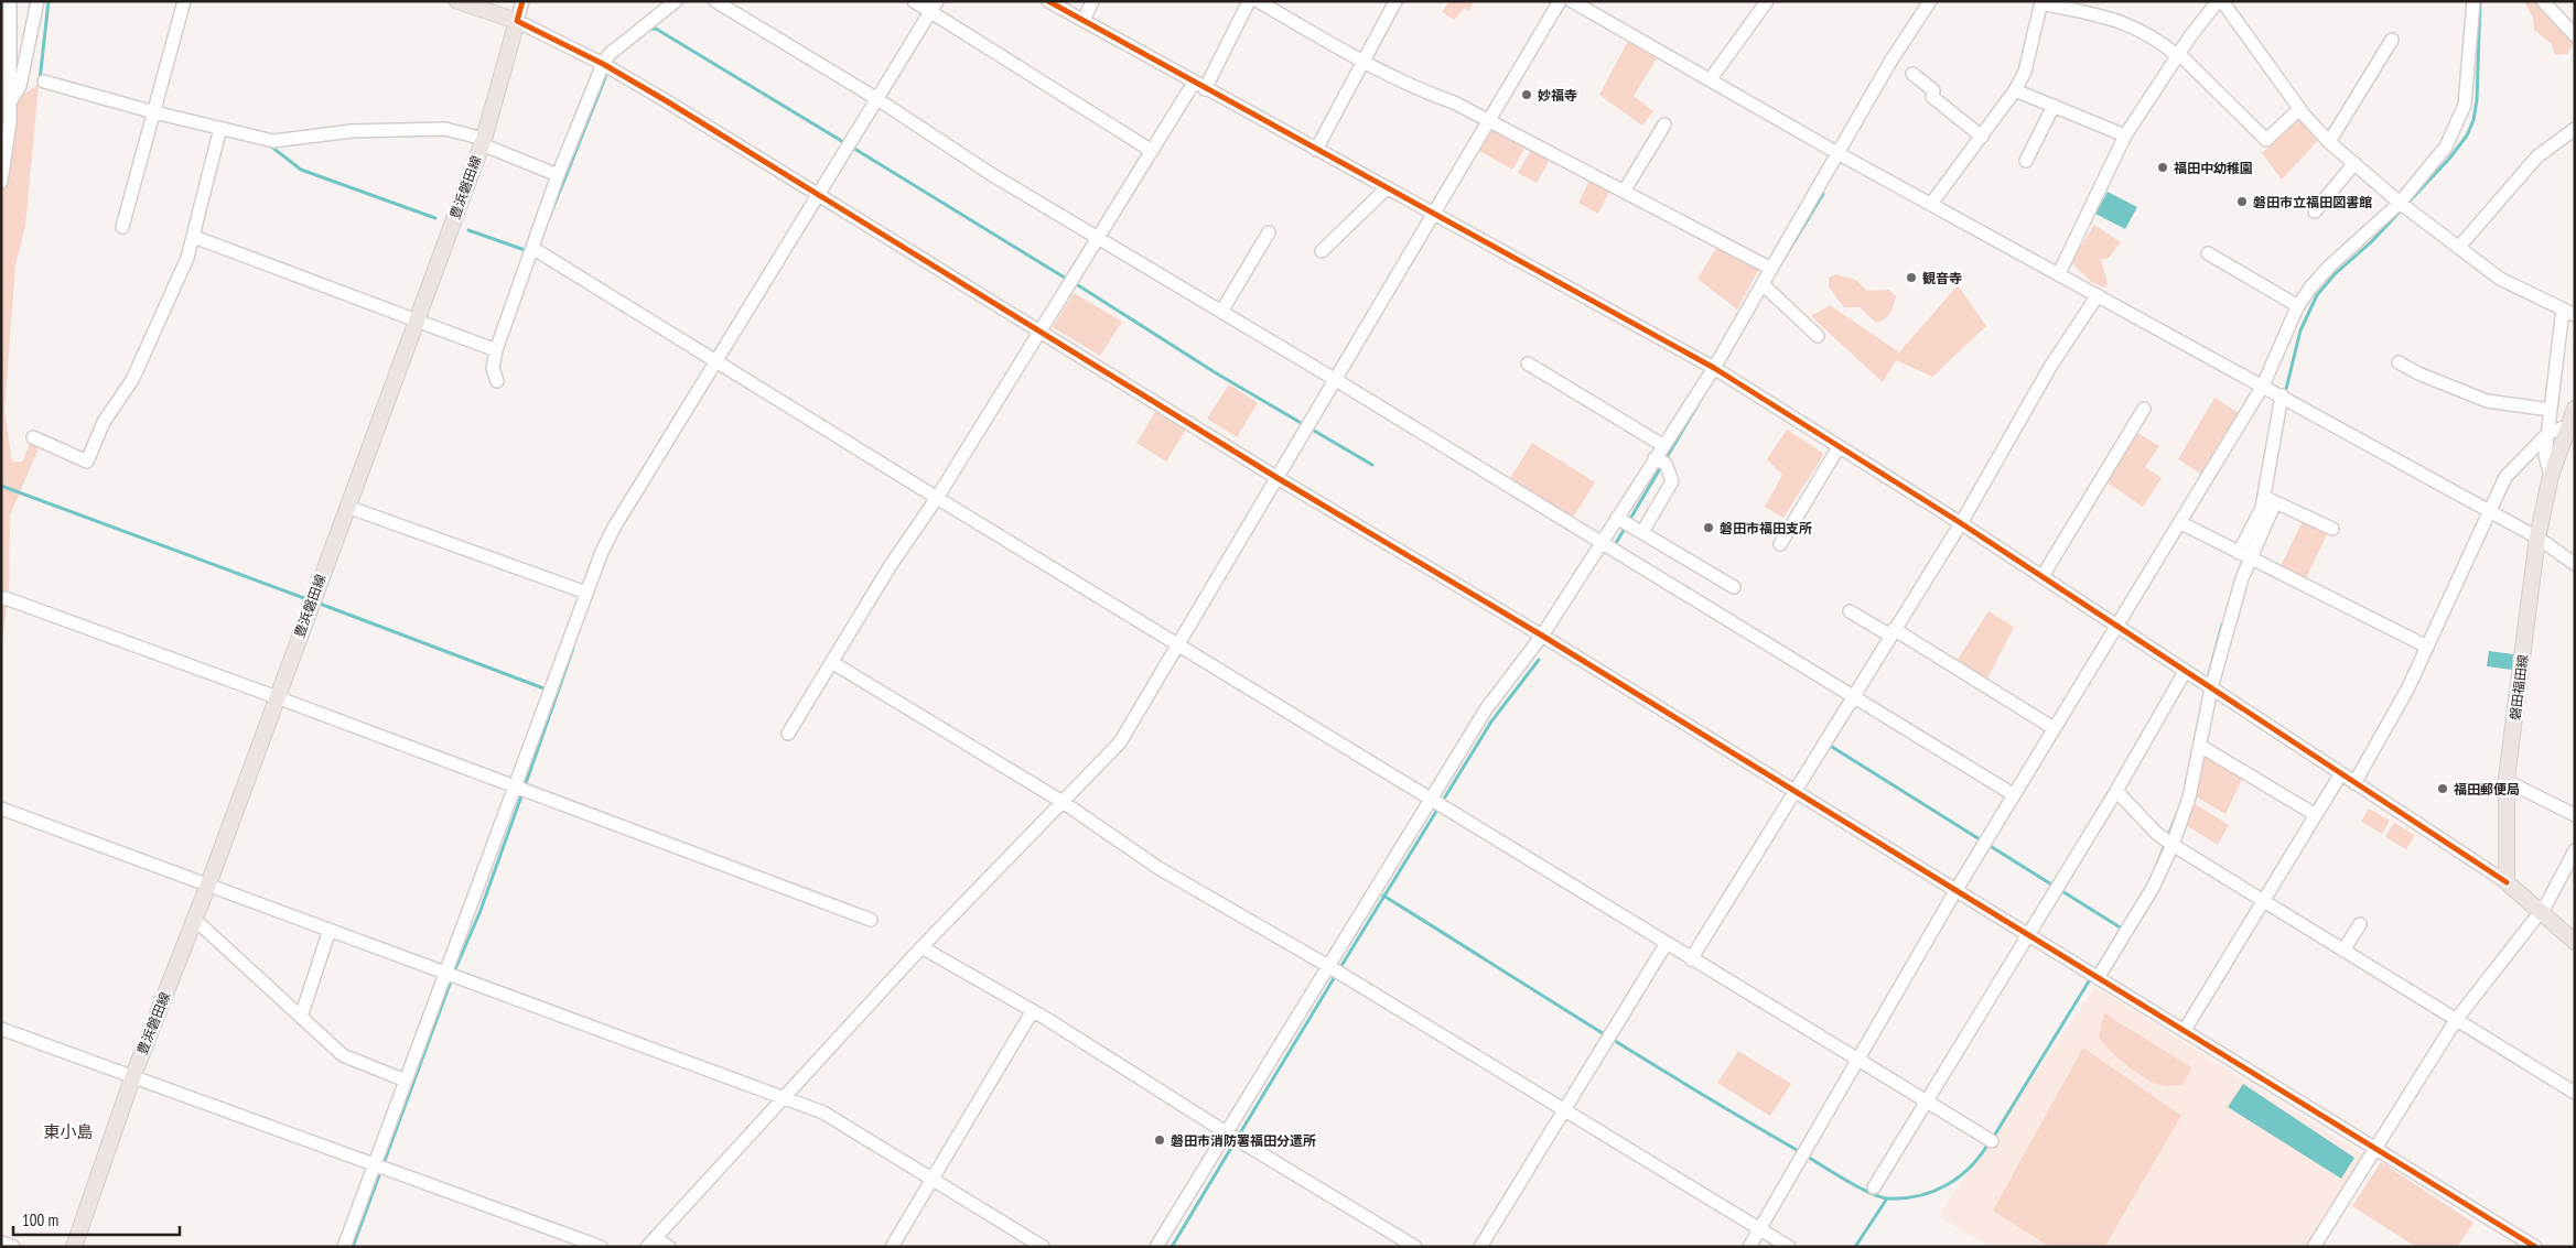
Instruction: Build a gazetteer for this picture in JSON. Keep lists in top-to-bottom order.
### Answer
{
  "streets": {
    "main road": ["豊浜磐田線", "磐田福田線"]
  },
  "districts": ["東小島"],
  "places": [
    "妙福寺",
    "福田中幼稚園",
    "磐田市立福田図書館",
    "観音寺",
    "磐田市福田支所",
    "福田郵便局",
    "磐田市消防署福田分遣所"
  ],
  "scale_bar": "100 m"
}
